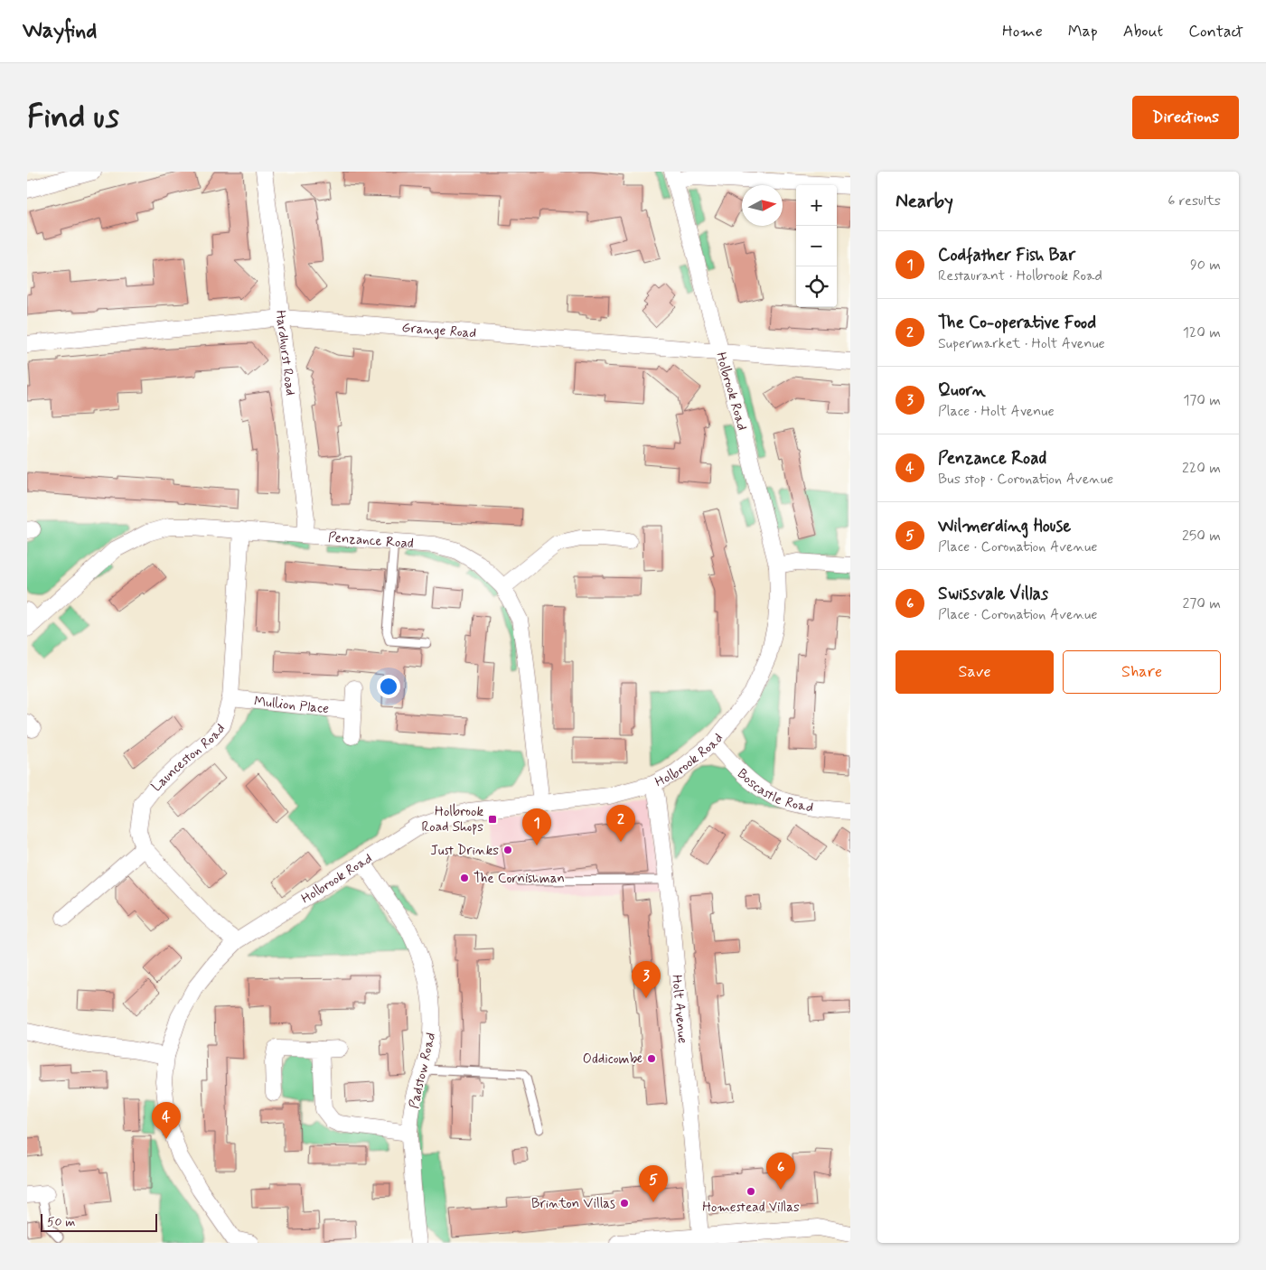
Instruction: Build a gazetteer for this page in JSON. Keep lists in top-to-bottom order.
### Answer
{
  "streets": {
    "street": [
      "Grange Road",
      "Hardhurst Road",
      "Holbrook Road",
      "Penzance Road",
      "Mullion Place",
      "Launceston Road",
      "Boscastle Road",
      "Holt Avenue",
      "Padstow Road"
    ]
  },
  "crossings": [
    ["Grange Road", "Hardhurst Road"],
    ["Grange Road", "Holbrook Road"],
    ["Hardhurst Road", "Penzance Road"],
    ["Holbrook Road", "Penzance Road"],
    ["Holbrook Road", "Boscastle Road"],
    ["Holbrook Road", "Holt Avenue"],
    ["Holbrook Road", "Padstow Road"],
    ["Penzance Road", "Launceston Road"],
    ["Mullion Place", "Launceston Road"]
  ],
  "places": {
    "transit": ["Holbrook Road Shops"],
    "other": [
      "Just Drinks",
      "The Cornishman",
      "Oddicombe",
      "Homestead Villas",
      "Brinton Villas"
    ]
  },
  "scale_bar": "50 m",
  "north": "right",
  "page": {
    "header": "Wayfind",
    "nav": [
      "Home",
      "Map",
      "About",
      "Contact"
    ],
    "buttons": [
      "Directions",
      ["Save", "Share"]
    ],
    "title": "Find us",
    "heading": ["Nearby", "6 results"],
    "map_buttons": ["+", "−"],
    "list": [
      {
        "mark": "1",
        "name": "Codfather Fish Bar",
        "note": "Restaurant · Holbrook Road",
        "value": "90 m"
      },
      {
        "mark": "2",
        "name": "The Co-operative Food",
        "note": "Supermarket · Holt Avenue",
        "value": "120 m"
      },
      {
        "mark": "3",
        "name": "Quorn",
        "note": "Place · Holt Avenue",
        "value": "170 m"
      },
      {
        "mark": "4",
        "name": "Penzance Road",
        "note": "Bus stop · Coronation Avenue",
        "value": "220 m"
      },
      {
        "mark": "5",
        "name": "Wilmerding House",
        "note": "Place · Coronation Avenue",
        "value": "250 m"
      },
      {
        "mark": "6",
        "name": "Swissvale Villas",
        "note": "Place · Coronation Avenue",
        "value": "270 m"
      }
    ],
    "pins": [
      "2",
      "1",
      "3",
      "4",
      "6",
      "5"
    ],
    "scale": "50 m"
  }
}
